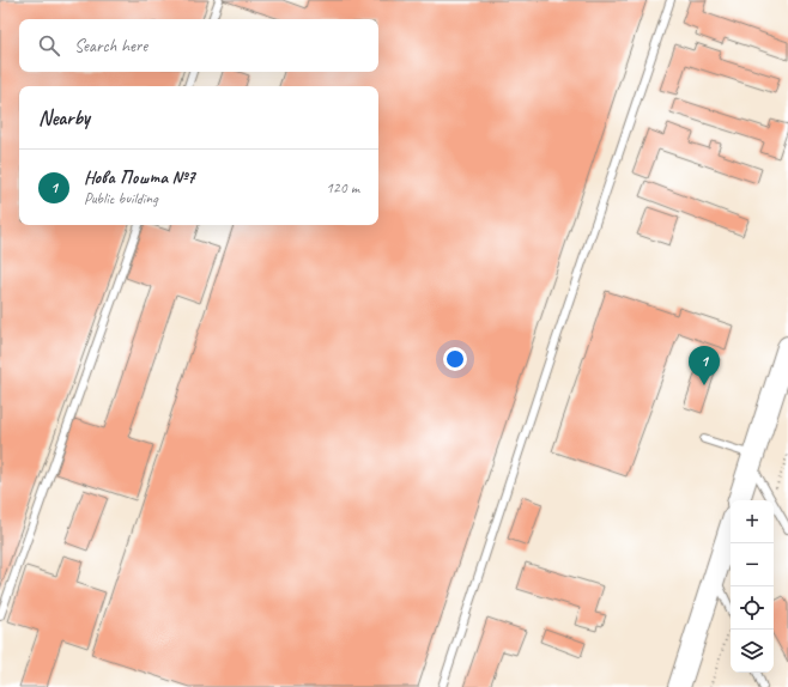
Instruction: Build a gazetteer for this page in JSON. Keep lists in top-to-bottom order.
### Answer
{
  "page": {
    "search": "Search here",
    "heading": "Nearby",
    "list": [
      {
        "mark": "1",
        "name": "Нова Пошта №7",
        "note": "Public building",
        "value": "120 m"
      }
    ],
    "pins": "1",
    "map_buttons": ["+", "−"]
  }
}
